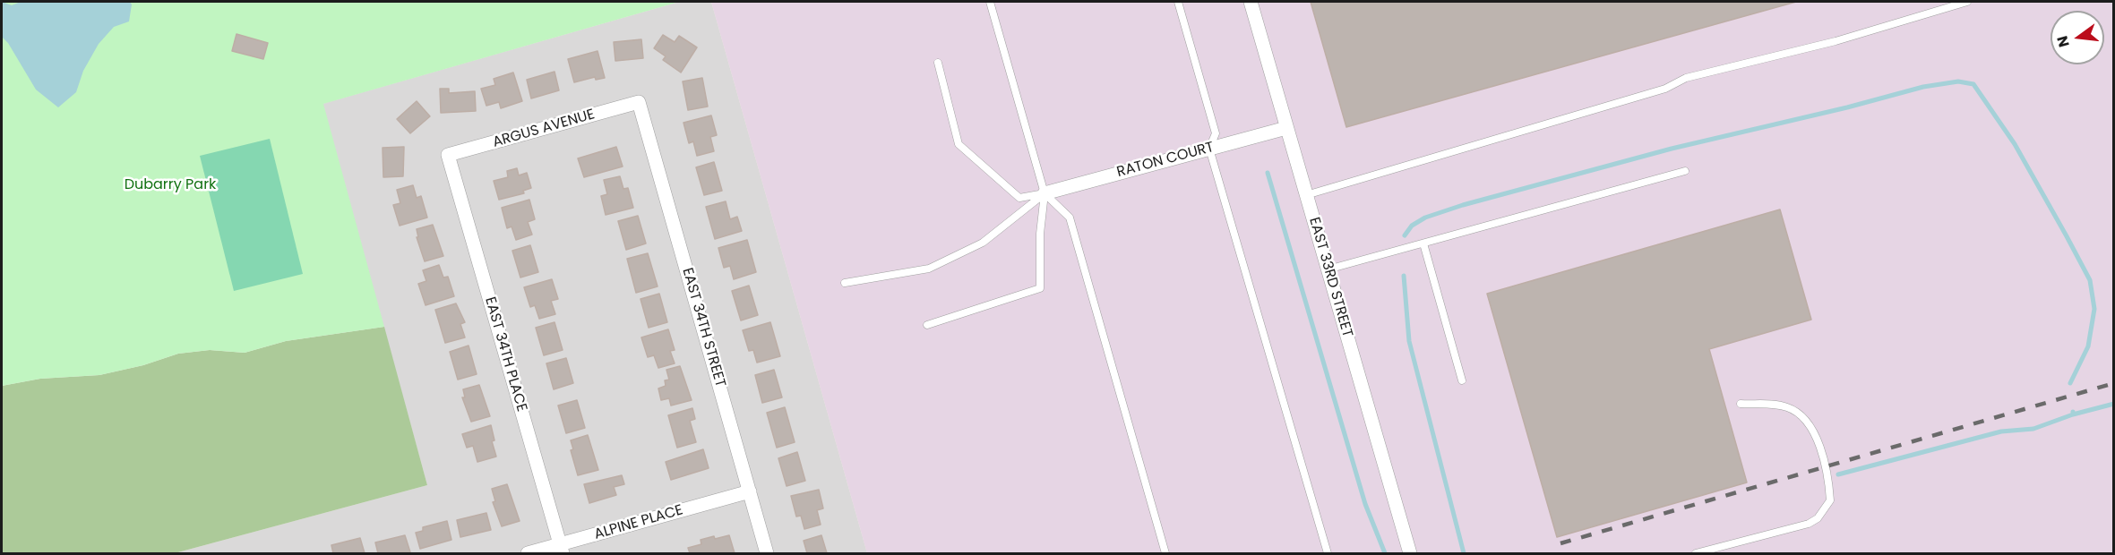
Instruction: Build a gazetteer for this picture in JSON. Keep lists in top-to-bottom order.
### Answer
{
  "streets": {
    "street": [
      "ARGUS AVENUE",
      "RATON COURT",
      "EAST 33RD STREET",
      "EAST 34TH STREET",
      "EAST 34TH PLACE",
      "ALPINE PLACE"
    ]
  },
  "crossings": [
    ["ARGUS AVENUE", "EAST 34TH STREET"],
    ["ARGUS AVENUE", "EAST 34TH PLACE"],
    ["RATON COURT", "EAST 33RD STREET"],
    ["EAST 34TH STREET", "ALPINE PLACE"],
    ["EAST 34TH PLACE", "ALPINE PLACE"]
  ],
  "parks": ["Dubarry Park"],
  "north": "left"
}
